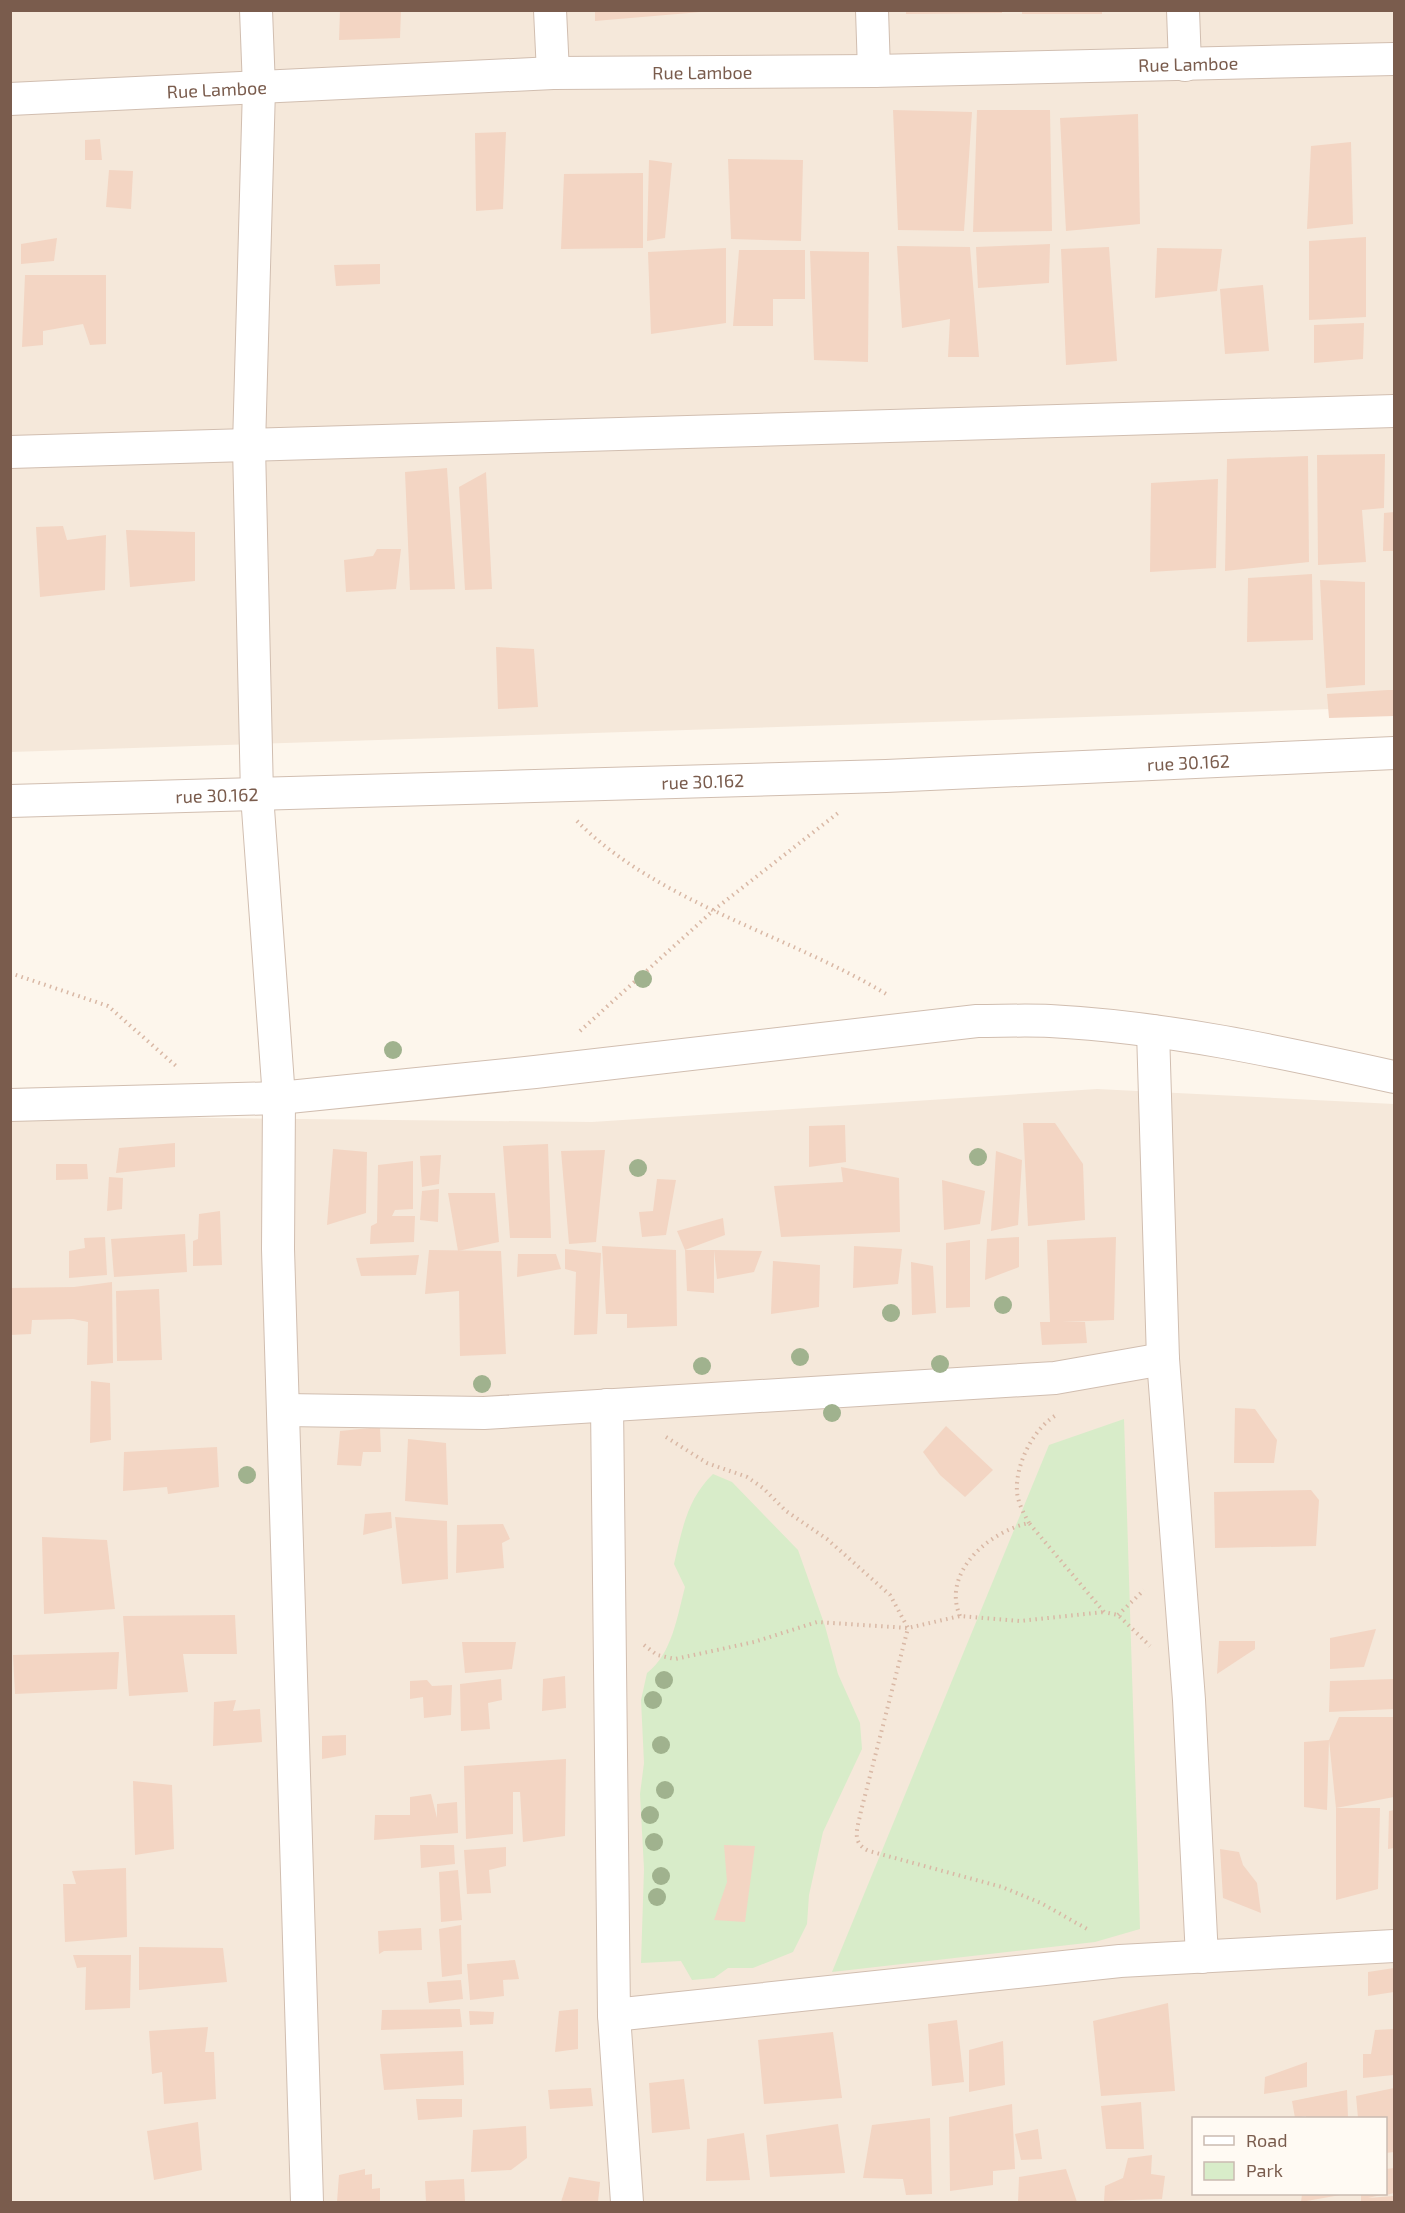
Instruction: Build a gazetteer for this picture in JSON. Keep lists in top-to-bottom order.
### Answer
{
  "streets": {
    "street": ["Rue Lamboe", "rue 30.162"]
  },
  "legend": ["Road", "Park"]
}
